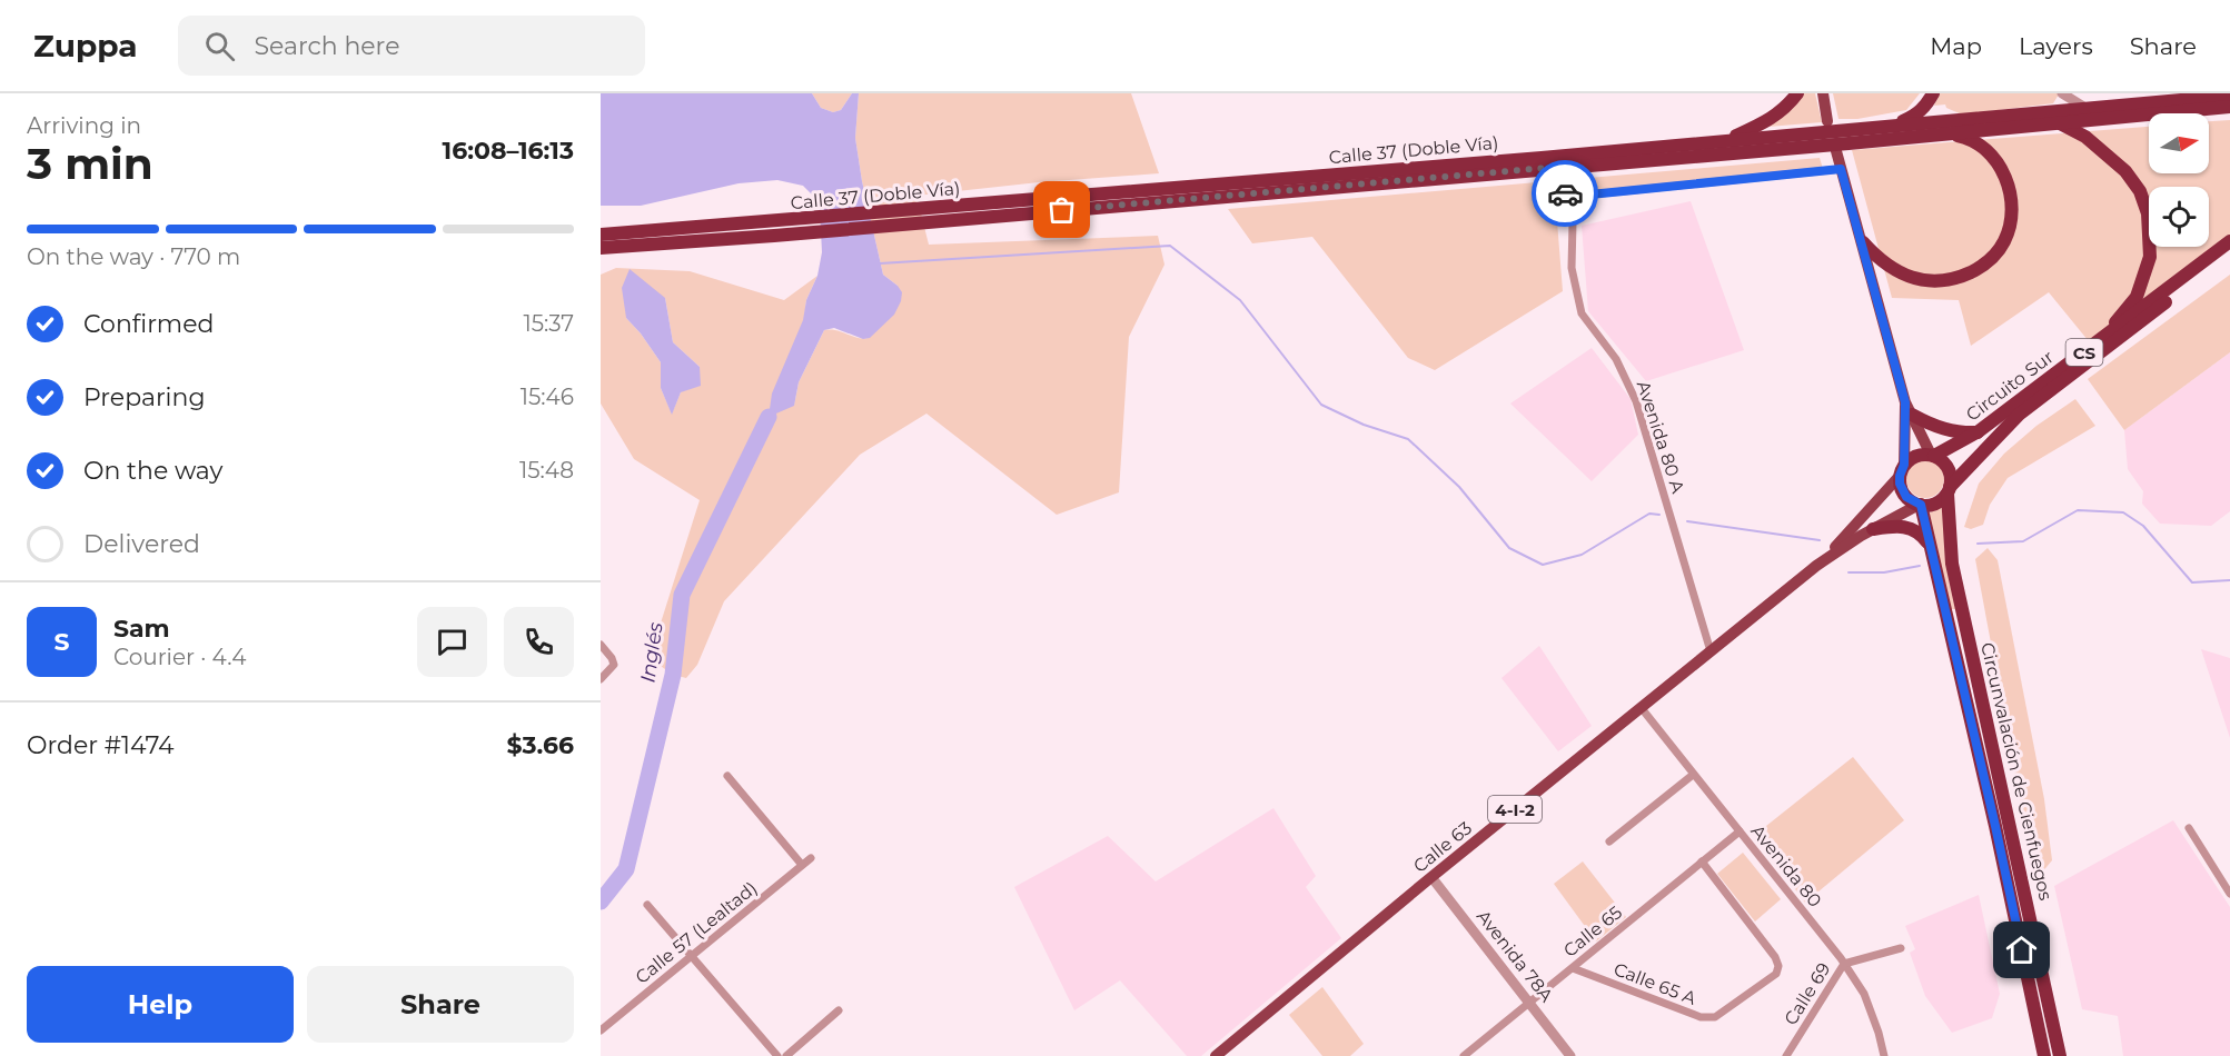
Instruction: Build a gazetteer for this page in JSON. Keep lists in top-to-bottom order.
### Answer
{
  "streets": {
    "highway": [
      "Calle 37 (Doble Vía)",
      "CS",
      "Circuito Sur",
      "Circunvalación de Cienfuegos"
    ],
    "main road": ["4-I-2", "Calle 63"],
    "street": [
      "Avenida 80 A",
      "Avenida 80",
      "Calle 65",
      "Calle 57 (Lealtad)",
      "Avenida 78A",
      "Calle 65 A",
      "Calle 69"
    ]
  },
  "crossings": [
    ["CS", "Circuito Sur"],
    ["CS", "Circunvalación de Cienfuegos"],
    ["CS", "Calle 63"],
    ["Circuito Sur", "Circunvalación de Cienfuegos"],
    ["Circuito Sur", "Calle 63"],
    ["Avenida 80 A", "Calle 63"],
    ["Circunvalación de Cienfuegos", "Calle 63"],
    ["Calle 63", "Avenida 80"],
    ["Calle 63", "Avenida 78A"],
    ["Avenida 80", "Calle 65"],
    ["Avenida 80", "Calle 69"],
    ["Calle 65", "Avenida 78A"],
    ["Calle 65", "Calle 65 A"]
  ],
  "water": ["Inglés"],
  "north": "right",
  "page": {
    "header": "Zuppa",
    "search": "Search here",
    "nav": ["Map", "Layers", "Share"],
    "heading": ["3 min", "Arriving in", "16:08–16:13"],
    "panel": [
      "Sam",
      "Courier · 4.4",
      "Order #1474",
      "$3.66"
    ],
    "bar": "On the way · 770 m",
    "list": [
      ["Confirmed", "15:37"],
      ["Preparing", "15:46"],
      ["On the way", "15:48"],
      "Delivered"
    ],
    "round": "S",
    "buttons": ["Help", "Share"]
  }
}
